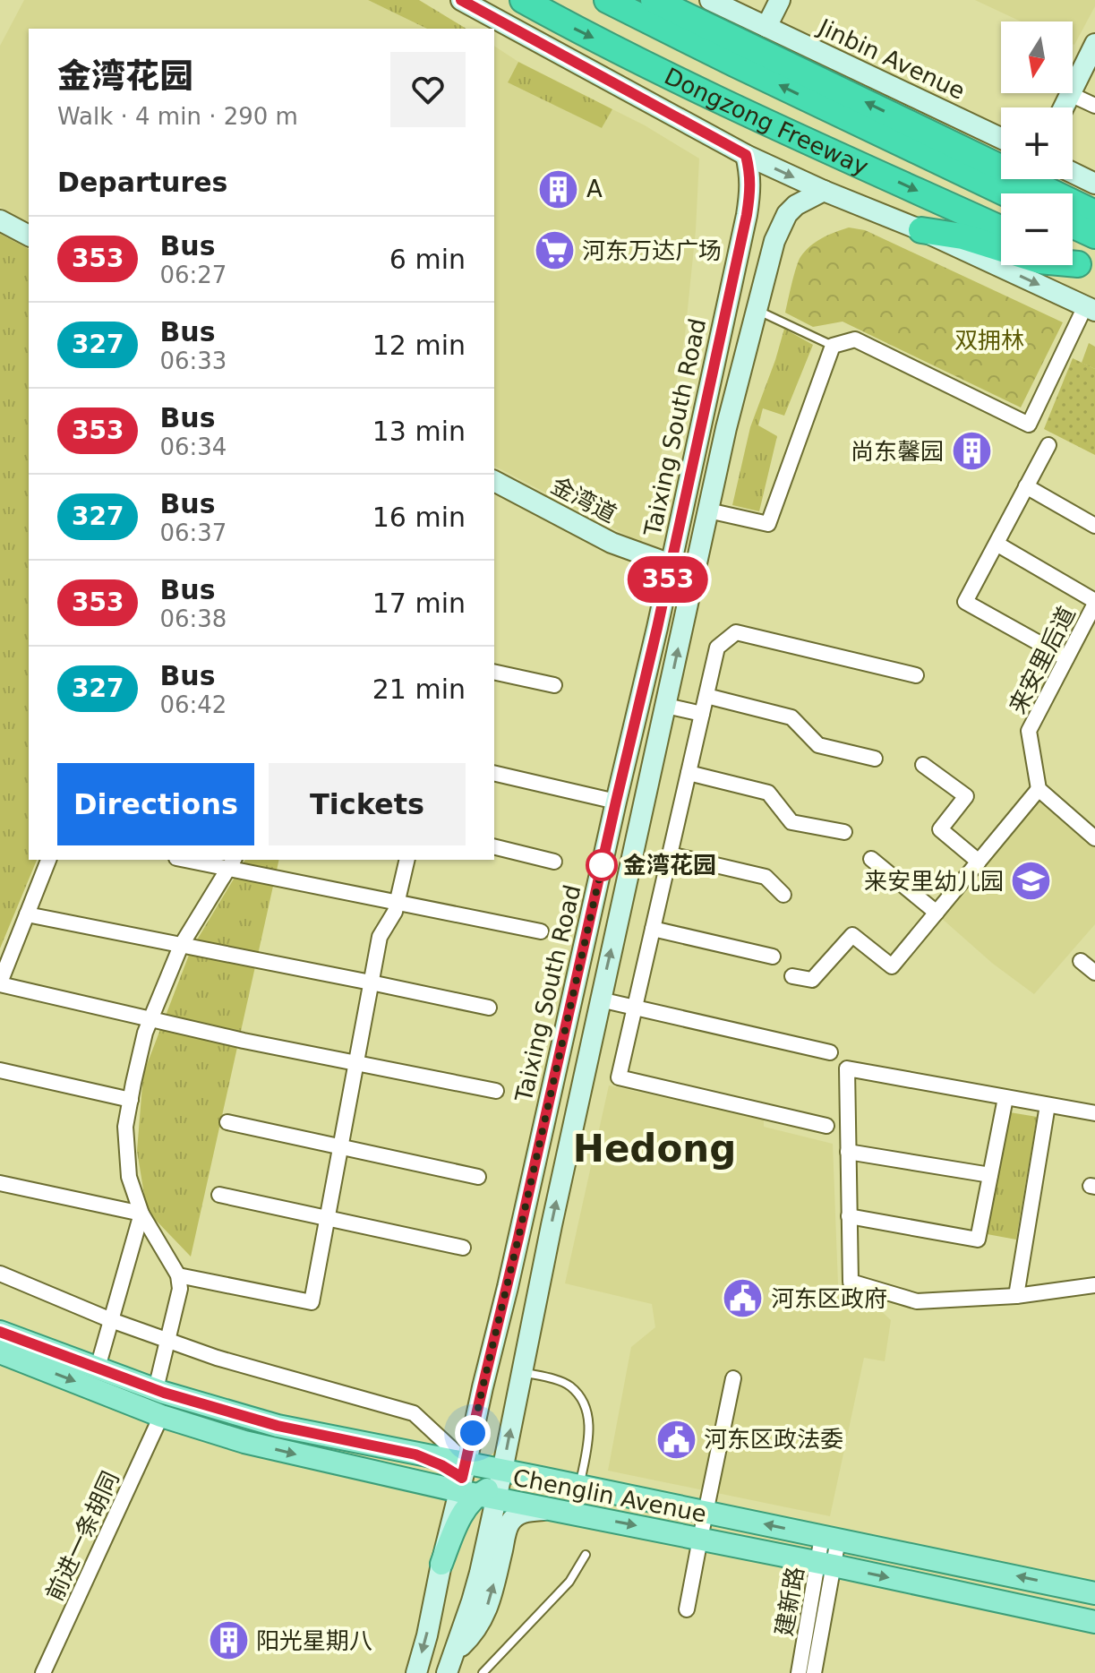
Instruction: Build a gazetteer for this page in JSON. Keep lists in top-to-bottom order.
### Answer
{
  "streets": {
    "highway": ["Dongzong Freeway"],
    "main road": [
      "Jinbin Avenue",
      "Taixing South Road",
      "金湾道",
      "Chenglin Avenue"
    ],
    "street": ["来安里后道", "前进一条胡同", "建新路"]
  },
  "crossings": [
    ["Taixing South Road", "金湾道"],
    ["Taixing South Road", "Chenglin Avenue"],
    ["Chenglin Avenue", "前进一条胡同"],
    ["Chenglin Avenue", "建新路"]
  ],
  "districts": ["Hedong"],
  "parks": ["双拥林"],
  "places": {
    "building": ["A", "尚东馨园", "阳光星期八"],
    "supermarket": ["河东万达广场"],
    "other": ["金湾花园"],
    "school or university": ["来安里幼儿园"],
    "public building": ["河东区政府", "河东区政法委"]
  },
  "lines": ["bus line 353"],
  "north": "bottom",
  "page": {
    "on_map": "353",
    "map_buttons": ["+", "−"],
    "heading": [
      ["金湾花园", "Walk · 4 min · 290 m"],
      "Departures"
    ],
    "list": [
      {
        "mark": "353",
        "name": "Bus",
        "note": "06:27",
        "value": "6 min"
      },
      {
        "mark": "327",
        "name": "Bus",
        "note": "06:33",
        "value": "12 min"
      },
      {
        "mark": "353",
        "name": "Bus",
        "note": "06:34",
        "value": "13 min"
      },
      {
        "mark": "327",
        "name": "Bus",
        "note": "06:37",
        "value": "16 min"
      },
      {
        "mark": "353",
        "name": "Bus",
        "note": "06:38",
        "value": "17 min"
      },
      {
        "mark": "327",
        "name": "Bus",
        "note": "06:42",
        "value": "21 min"
      }
    ],
    "buttons": ["Directions", "Tickets"]
  }
}
